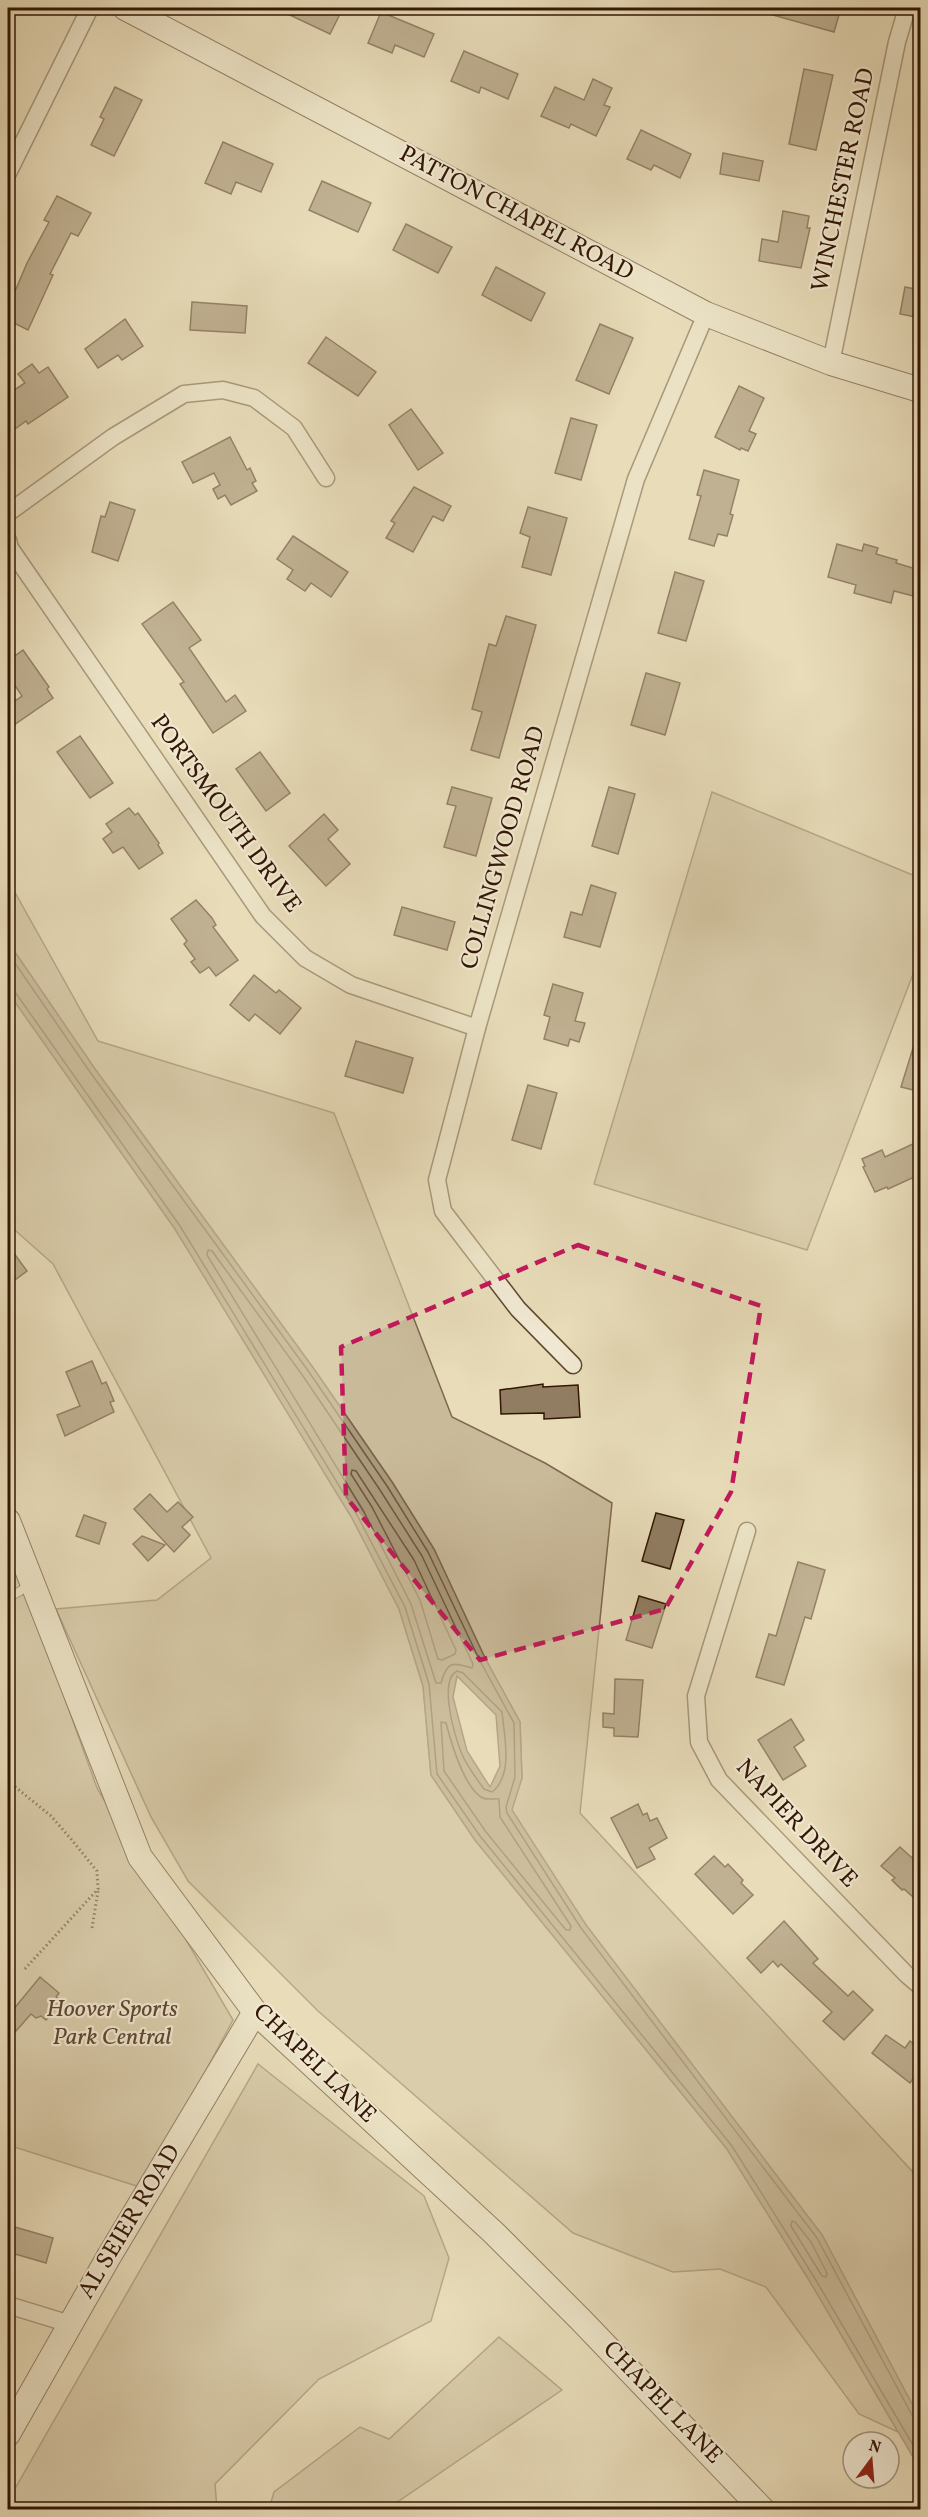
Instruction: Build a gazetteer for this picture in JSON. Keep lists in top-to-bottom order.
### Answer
{
  "streets": {
    "street": [
      "WINCHESTER ROAD",
      "PATTON CHAPEL ROAD",
      "PORTSMOUTH DRIVE",
      "COLLINGWOOD ROAD",
      "NAPIER DRIVE",
      "CHAPEL LANE",
      "AL SEIER ROAD"
    ]
  },
  "crossings": [
    ["WINCHESTER ROAD", "PATTON CHAPEL ROAD"],
    ["PATTON CHAPEL ROAD", "COLLINGWOOD ROAD"],
    ["PORTSMOUTH DRIVE", "COLLINGWOOD ROAD"],
    ["CHAPEL LANE", "AL SEIER ROAD"]
  ],
  "parks": ["Hoover Sports Park Central"],
  "north": "top"
}
